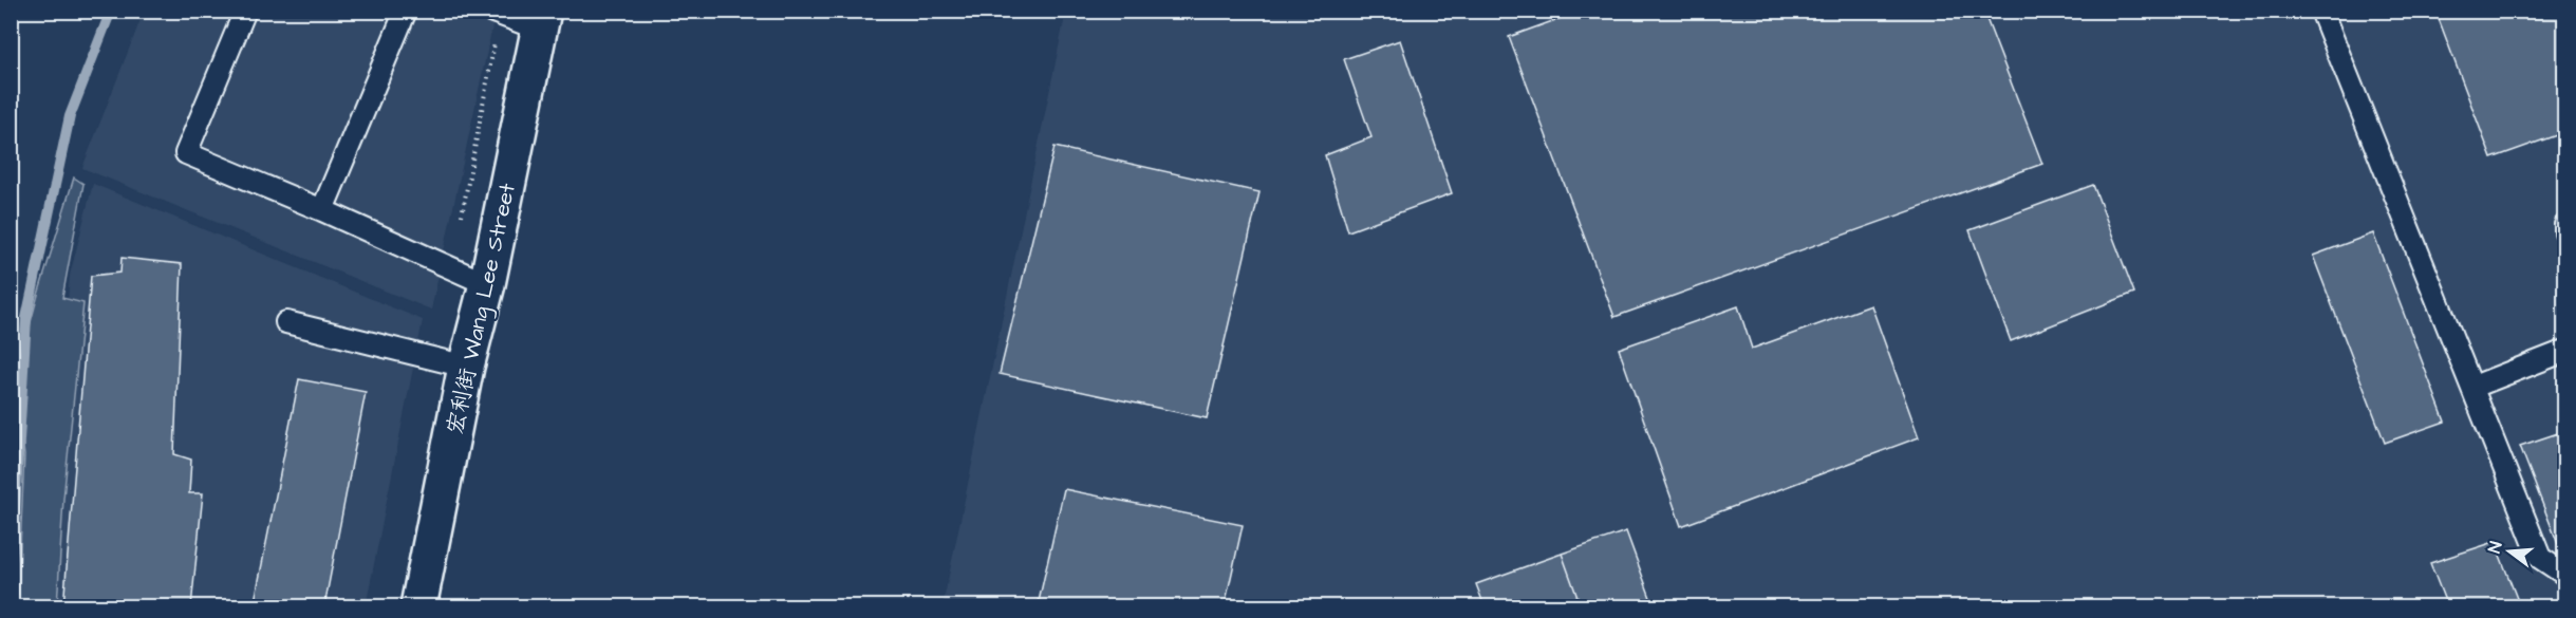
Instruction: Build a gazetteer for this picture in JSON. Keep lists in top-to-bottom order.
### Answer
{
  "streets": {
    "street": ["宏利街 Wang Lee Street"]
  },
  "north": "left"
}
